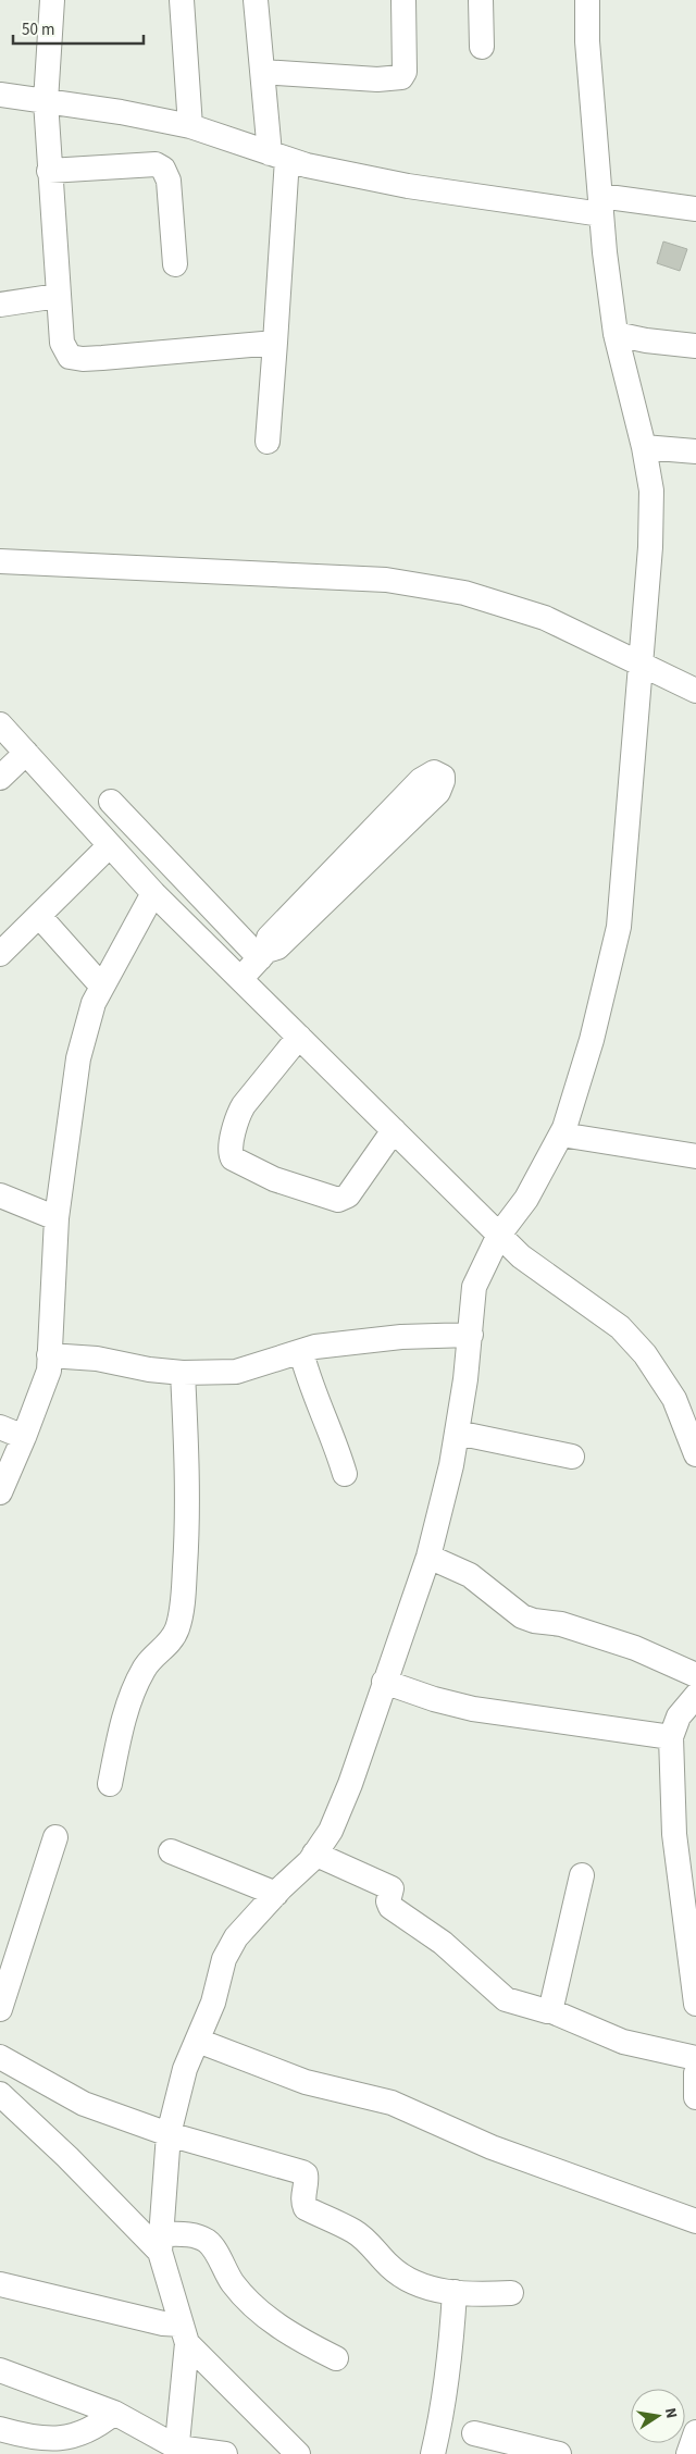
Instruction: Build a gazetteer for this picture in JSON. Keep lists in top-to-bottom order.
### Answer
{
  "scale_bar": "50 m",
  "north": "right"
}
